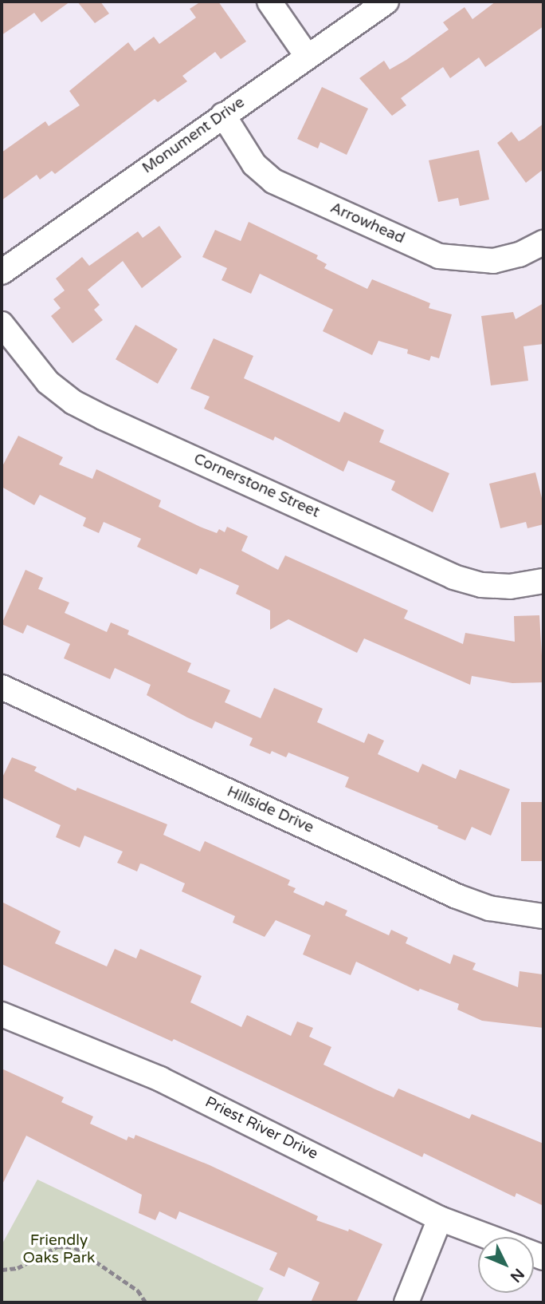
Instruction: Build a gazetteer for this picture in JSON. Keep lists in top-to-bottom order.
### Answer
{
  "streets": {
    "street": [
      "Monument Drive",
      "Arrowhead",
      "Cornerstone Street",
      "Hillside Drive",
      "Priest River Drive"
    ]
  },
  "crossings": [
    ["Monument Drive", "Arrowhead"]
  ],
  "parks": ["Friendly Oaks Park"],
  "north": "bottom right"
}
